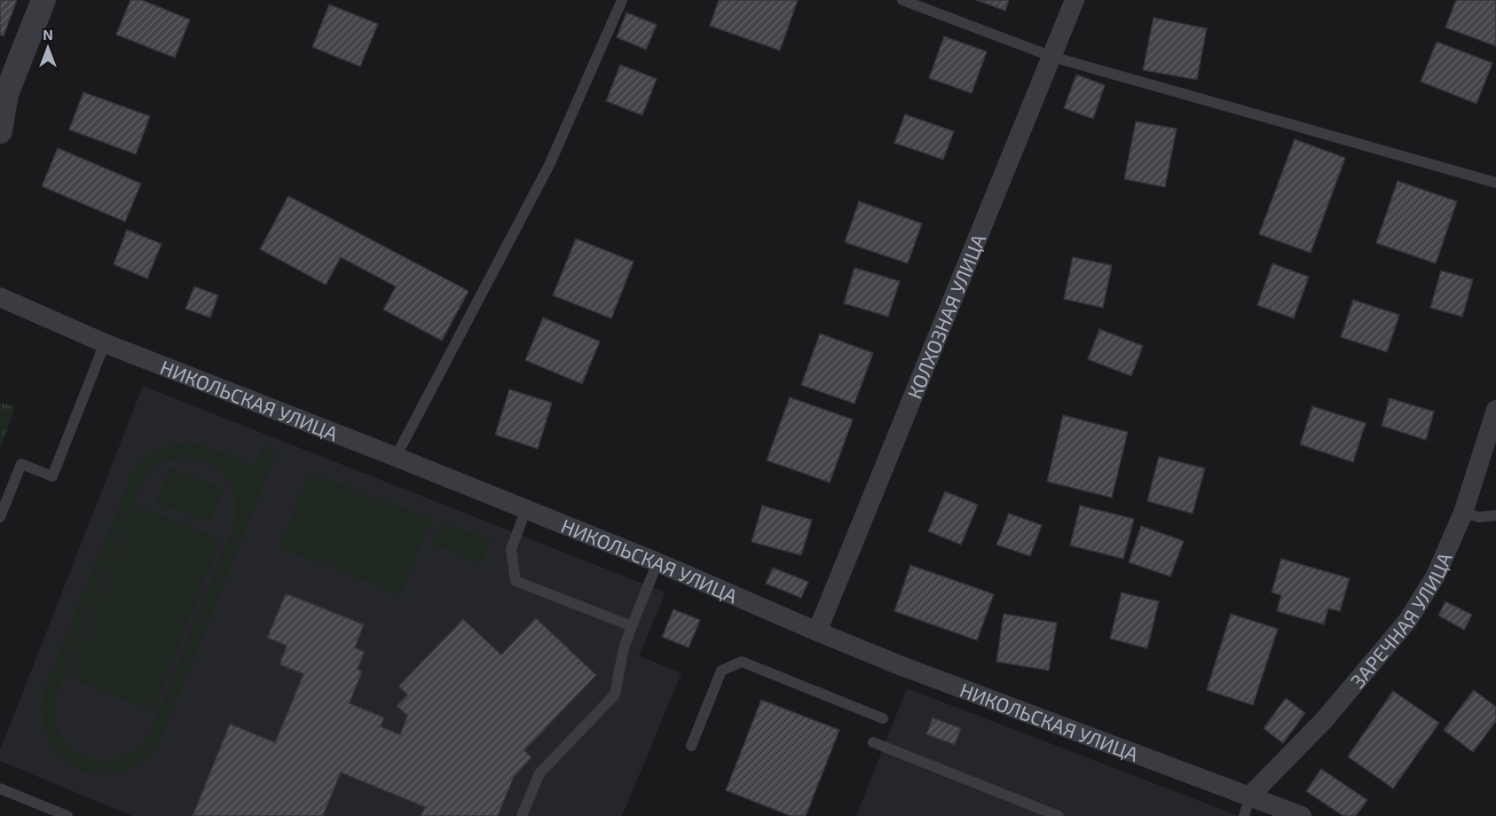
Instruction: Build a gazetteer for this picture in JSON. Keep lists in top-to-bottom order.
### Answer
{
  "streets": {
    "street": ["КОЛХОЗНАЯ УЛИЦА", "НИКОЛЬСКАЯ УЛИЦА", "ЗАРЕЧНАЯ УЛИЦА"]
  },
  "crossings": [
    ["КОЛХОЗНАЯ УЛИЦА", "НИКОЛЬСКАЯ УЛИЦА"],
    ["НИКОЛЬСКАЯ УЛИЦА", "ЗАРЕЧНАЯ УЛИЦА"]
  ],
  "north": "top"
}
